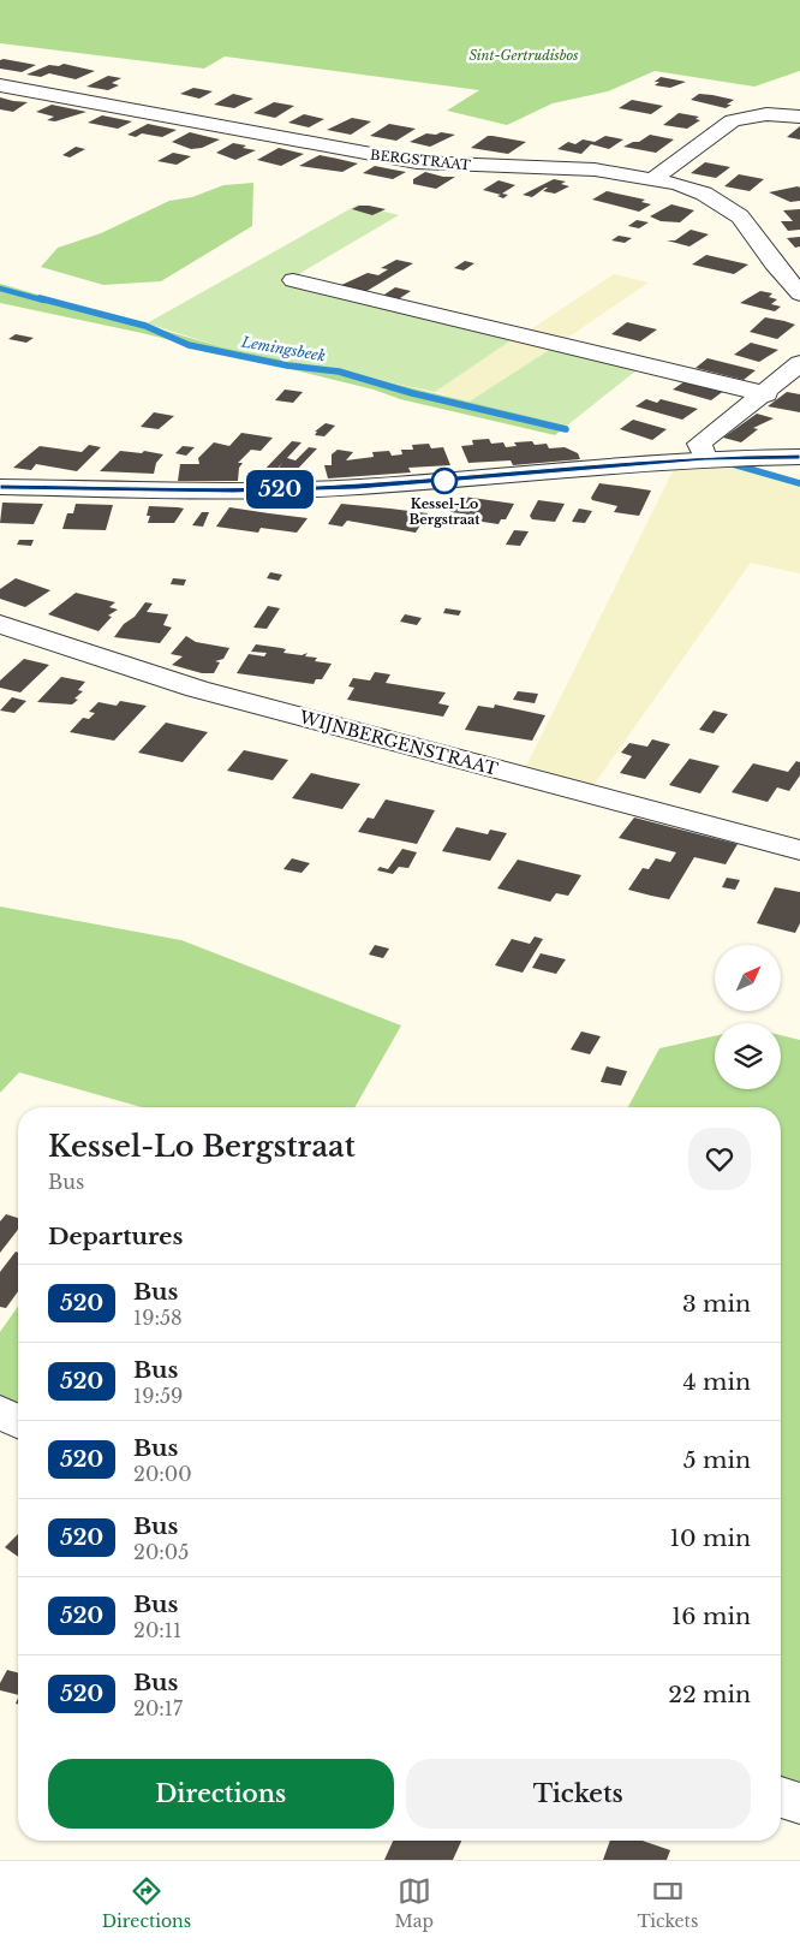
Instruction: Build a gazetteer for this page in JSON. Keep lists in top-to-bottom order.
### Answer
{
  "streets": {
    "street": ["BERGSTRAAT", "WIJNBERGENSTRAAT"]
  },
  "water": ["Lemingsbeek"],
  "parks": ["Sint-Gertrudisbos"],
  "places": ["Kessel-Lo Bergstraat"],
  "lines": ["bus line 520"],
  "north": "top right",
  "page": {
    "on_map": "520",
    "heading": [
      ["Kessel-Lo Bergstraat", "Bus"],
      "Departures"
    ],
    "list": [
      {
        "mark": "520",
        "name": "Bus",
        "note": "19:58",
        "value": "3 min"
      },
      {
        "mark": "520",
        "name": "Bus",
        "note": "19:59",
        "value": "4 min"
      },
      {
        "mark": "520",
        "name": "Bus",
        "note": "20:00",
        "value": "5 min"
      },
      {
        "mark": "520",
        "name": "Bus",
        "note": "20:05",
        "value": "10 min"
      },
      {
        "mark": "520",
        "name": "Bus",
        "note": "20:11",
        "value": "16 min"
      },
      {
        "mark": "520",
        "name": "Bus",
        "note": "20:17",
        "value": "22 min"
      }
    ],
    "buttons": ["Directions", "Tickets"],
    "tabs": ["Directions", "Map", "Tickets"]
  }
}
